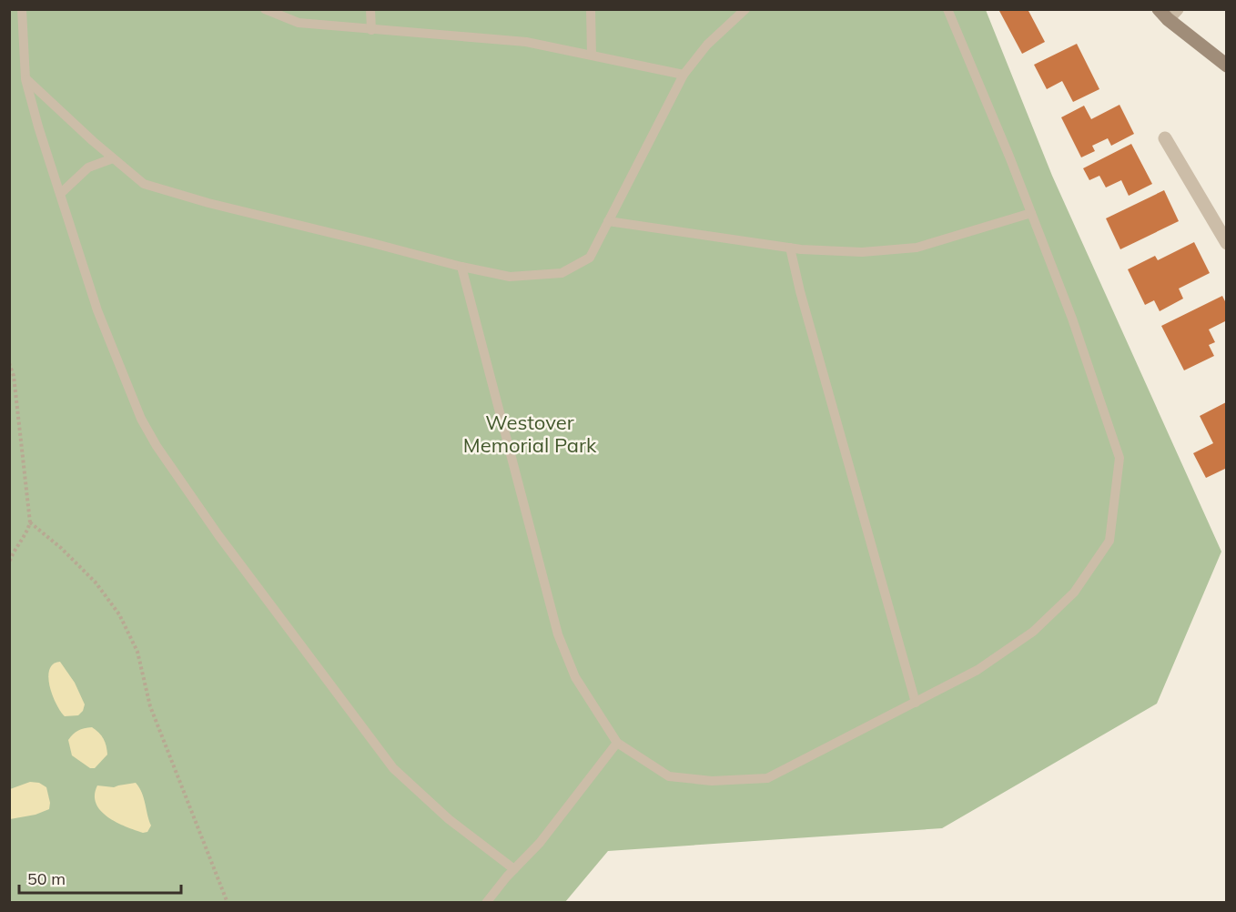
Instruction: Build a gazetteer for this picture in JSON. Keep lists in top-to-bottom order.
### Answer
{
  "parks": ["Westover Memorial Park"],
  "scale_bar": "50 m"
}
